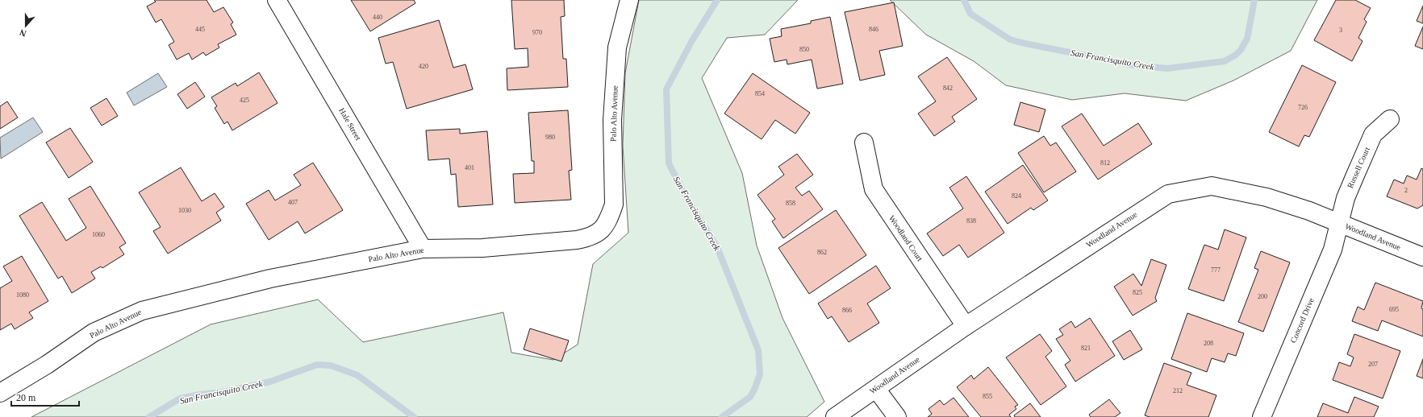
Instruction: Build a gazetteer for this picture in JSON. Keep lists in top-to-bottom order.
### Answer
{
  "streets": {
    "street": [
      "Palo Alto Avenue",
      "Hale Street",
      "Russell Court",
      "Woodland Avenue",
      "Woodland Court",
      "Concord Drive"
    ]
  },
  "crossings": [
    ["Palo Alto Avenue", "Hale Street"],
    ["Russell Court", "Woodland Avenue"],
    ["Russell Court", "Concord Drive"],
    ["Woodland Avenue", "Woodland Court"],
    ["Woodland Avenue", "Concord Drive"]
  ],
  "water": ["San Francisquito Creek"],
  "house_numbers": [
    "440",
    "445",
    "846",
    "3",
    "970",
    "850",
    "420",
    "842",
    "854",
    "425",
    "726",
    "980",
    "812",
    "401",
    "2",
    "824",
    "407",
    "858",
    "1030",
    "838",
    "1060",
    "862",
    "777",
    "825",
    "1080",
    "200",
    "695",
    "866",
    "208",
    "821",
    "207",
    "212",
    "855"
  ],
  "scale_bar": "20 m",
  "north": "bottom"
}
